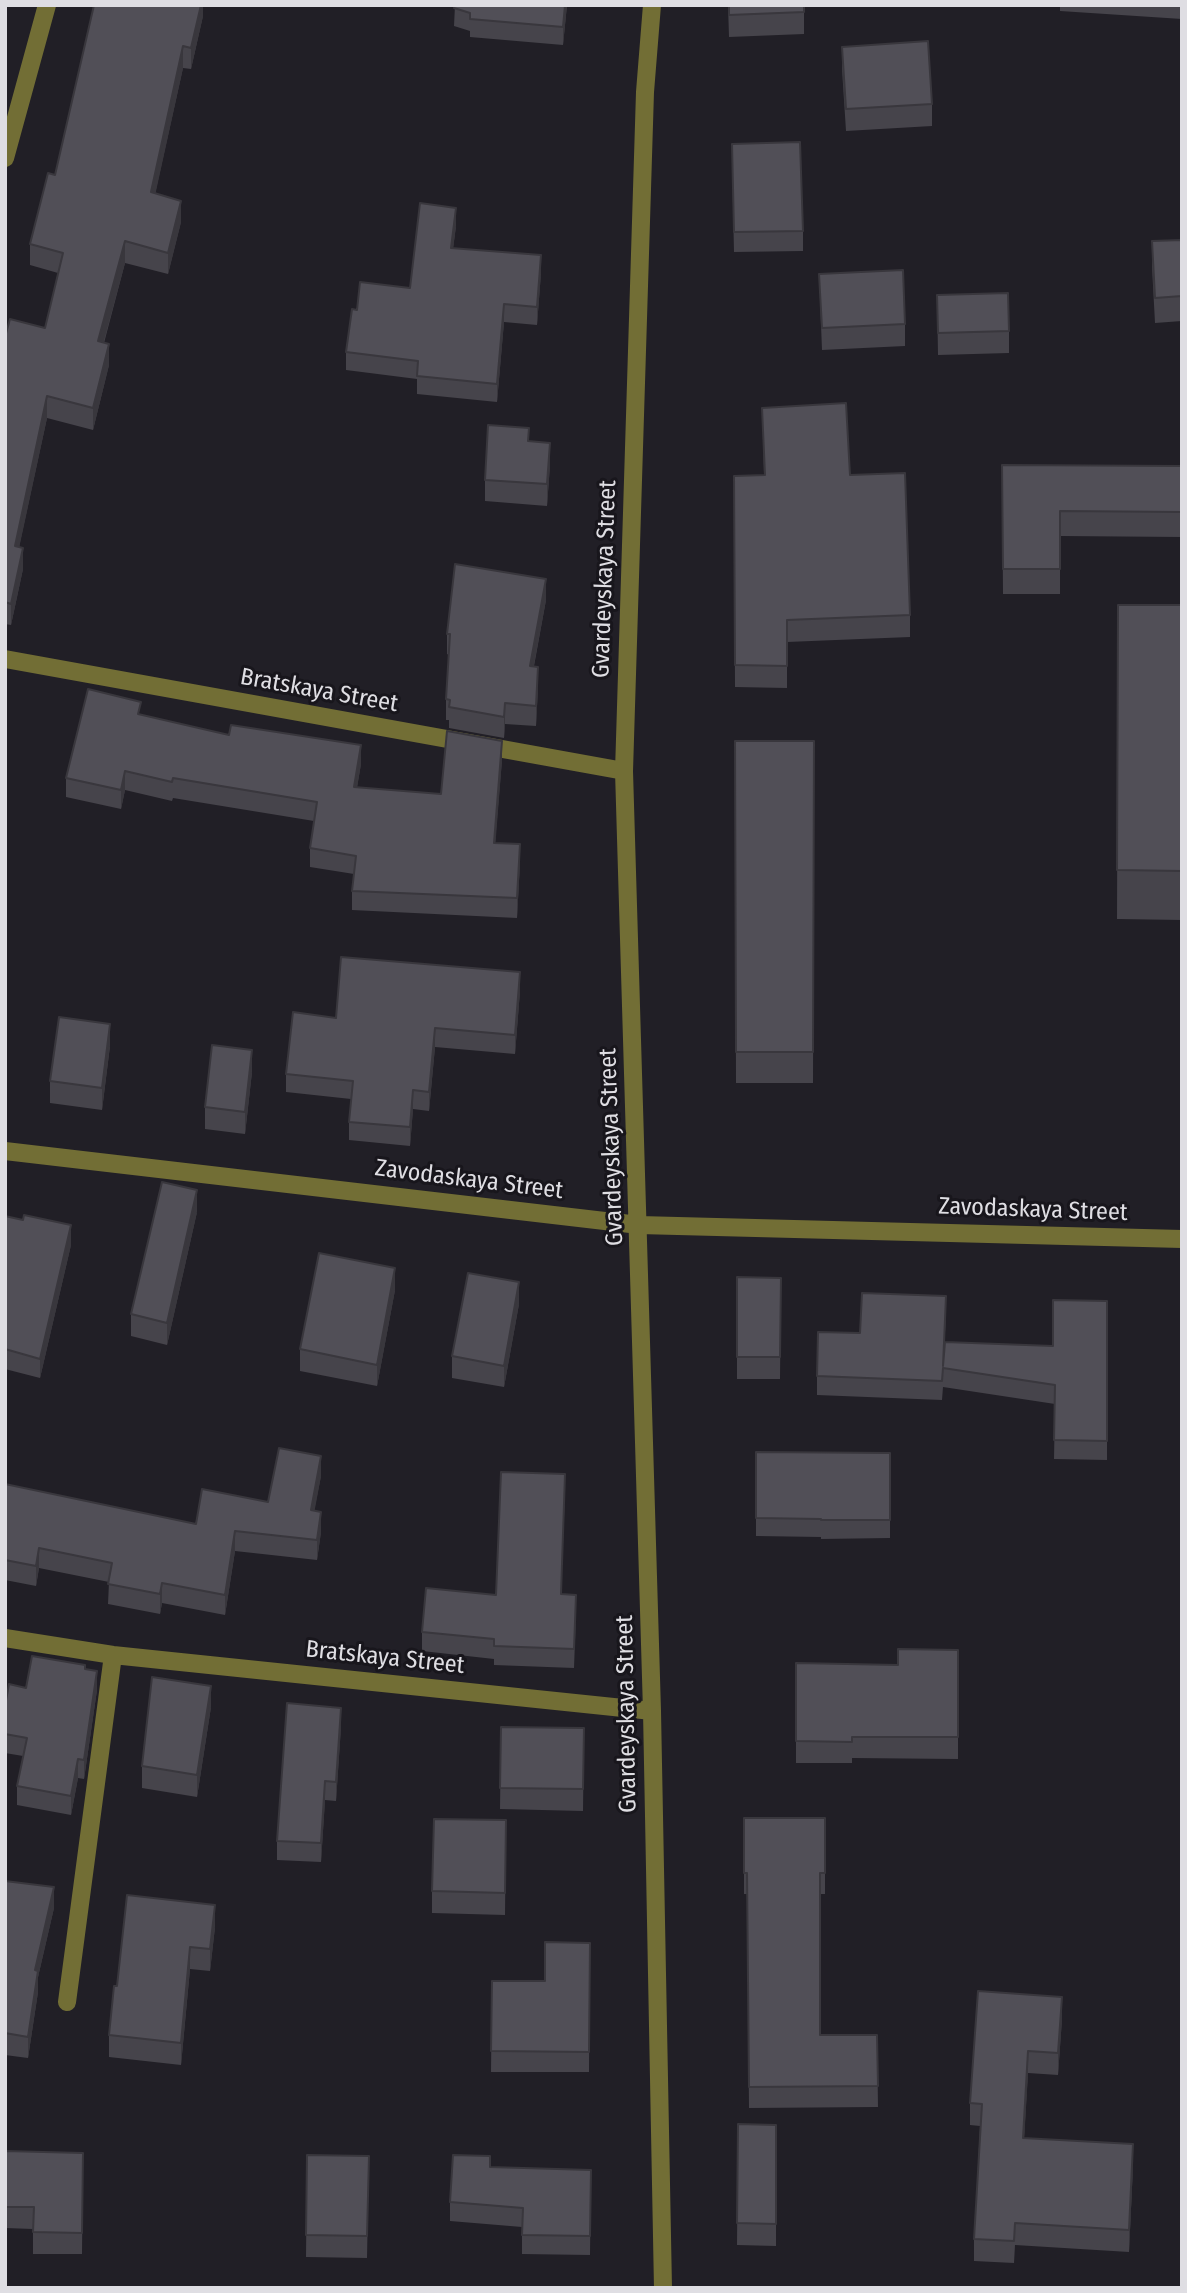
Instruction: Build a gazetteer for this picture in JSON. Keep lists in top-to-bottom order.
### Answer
{
  "streets": {
    "street": ["Gvardeyskaya Street", "Bratskaya Street", "Zavodaskaya Street"]
  },
  "crossings": [
    ["Gvardeyskaya Street", "Bratskaya Street"],
    ["Gvardeyskaya Street", "Zavodaskaya Street"]
  ]
}
